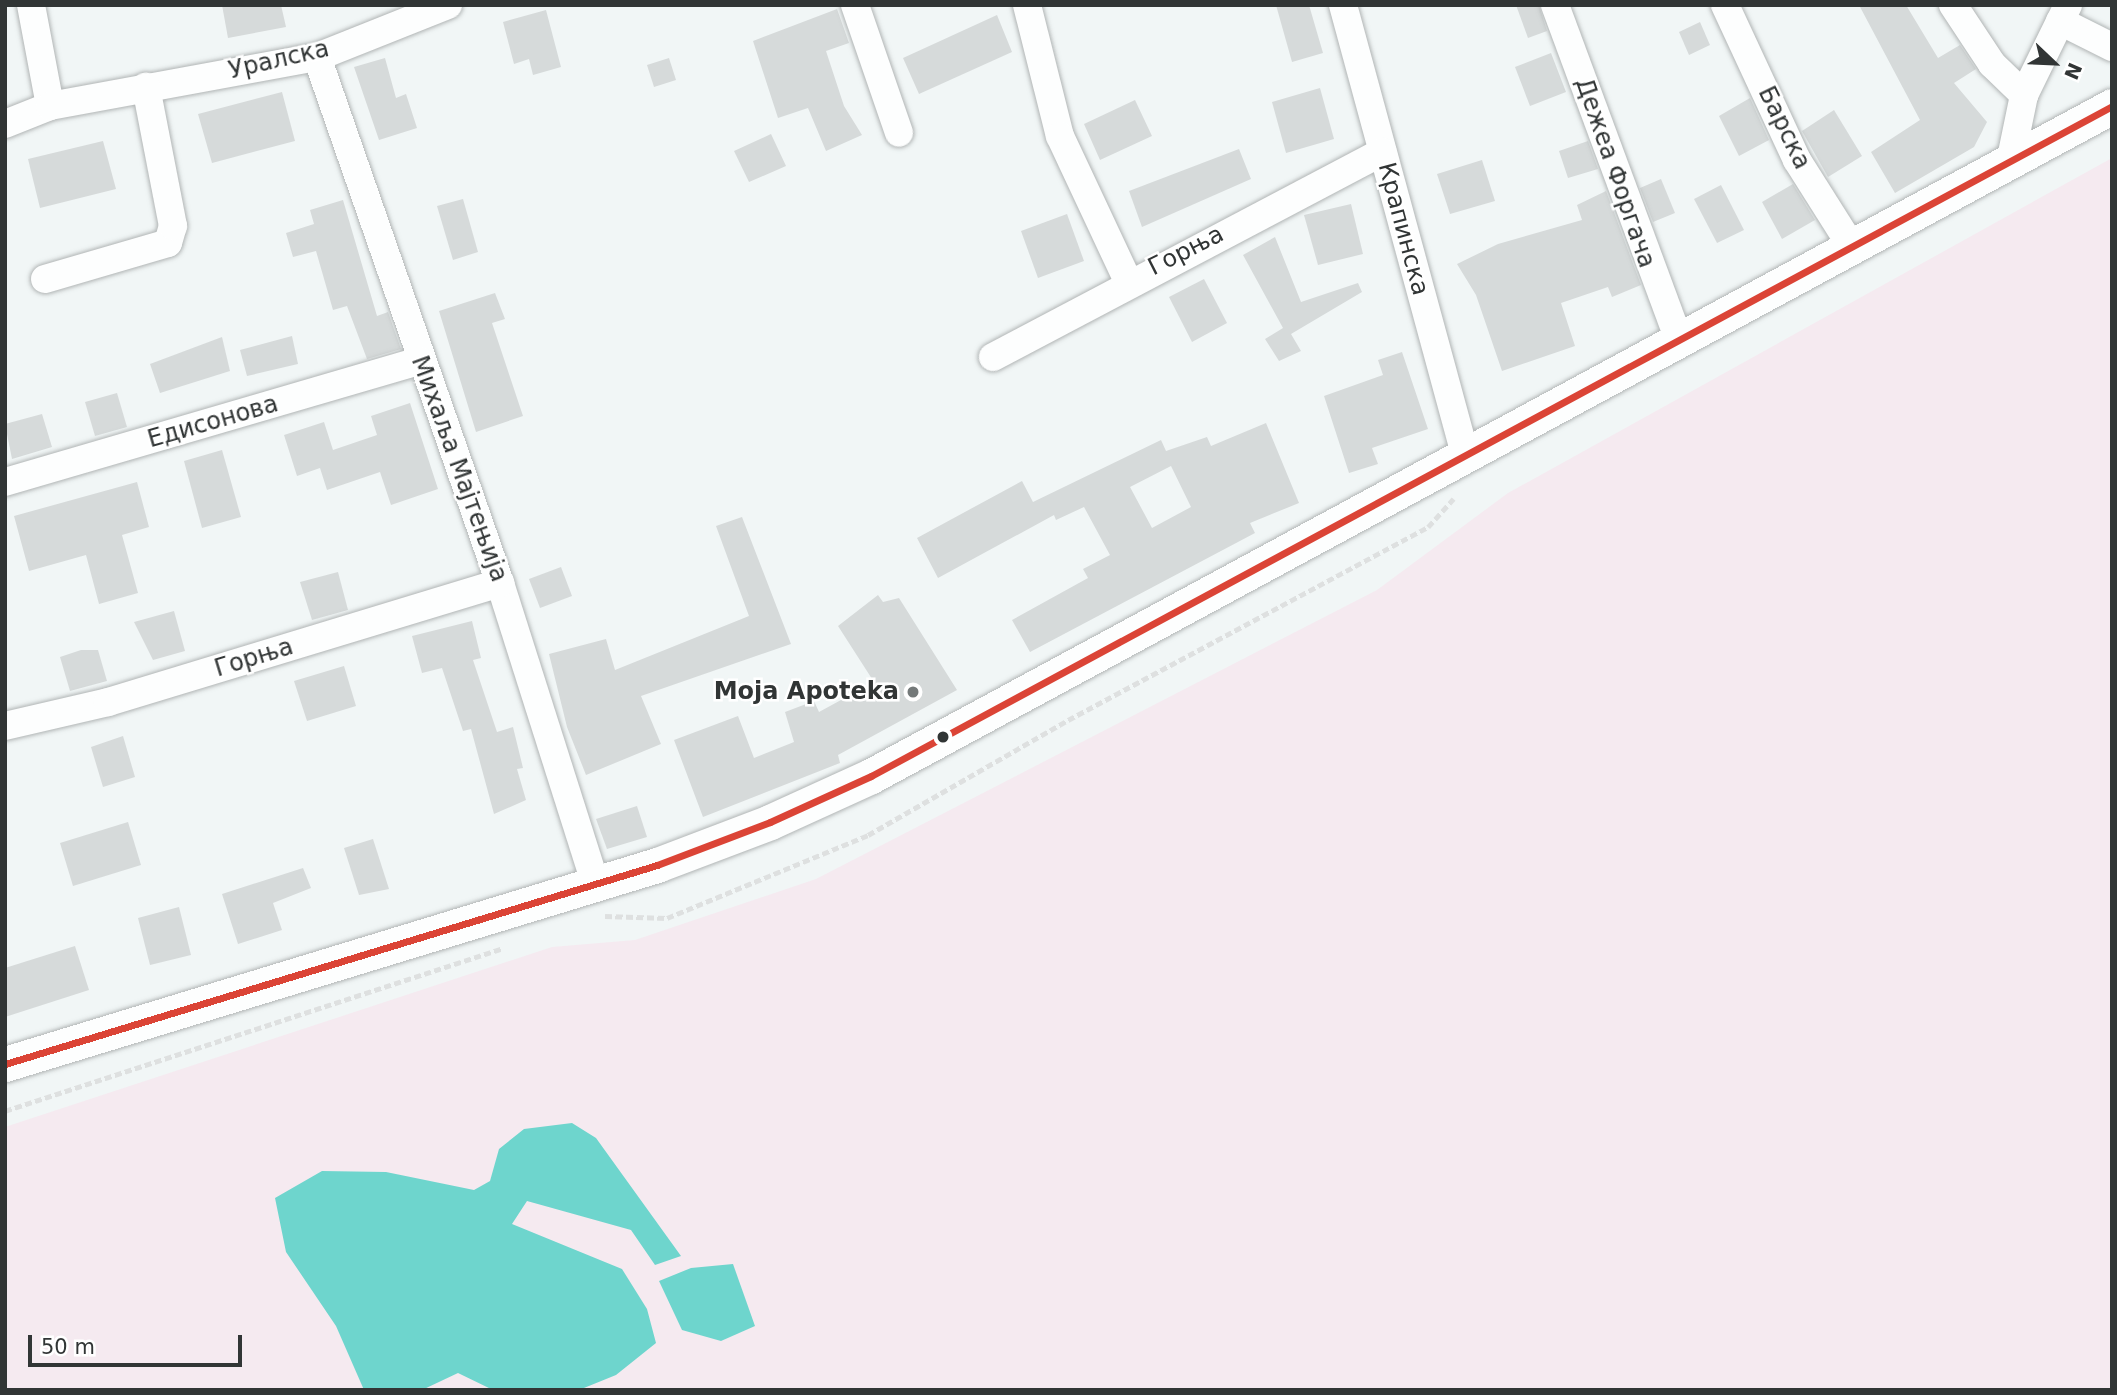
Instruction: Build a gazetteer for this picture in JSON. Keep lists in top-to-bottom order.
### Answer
{
  "streets": {
    "street": [
      "Уралска",
      "Барска",
      "Дежеа Форгача",
      "Крапинска",
      "Горња",
      "Едисонова",
      "Михаља Мајтењија"
    ]
  },
  "crossings": [
    ["Уралска", "Михаља Мајтењија"],
    ["Крапинска", "Горња"],
    ["Горња", "Михаља Мајтењија"],
    ["Едисонова", "Михаља Мајтењија"]
  ],
  "places": ["Moja Apoteka"],
  "scale_bar": "50 m",
  "north": "bottom right"
}
